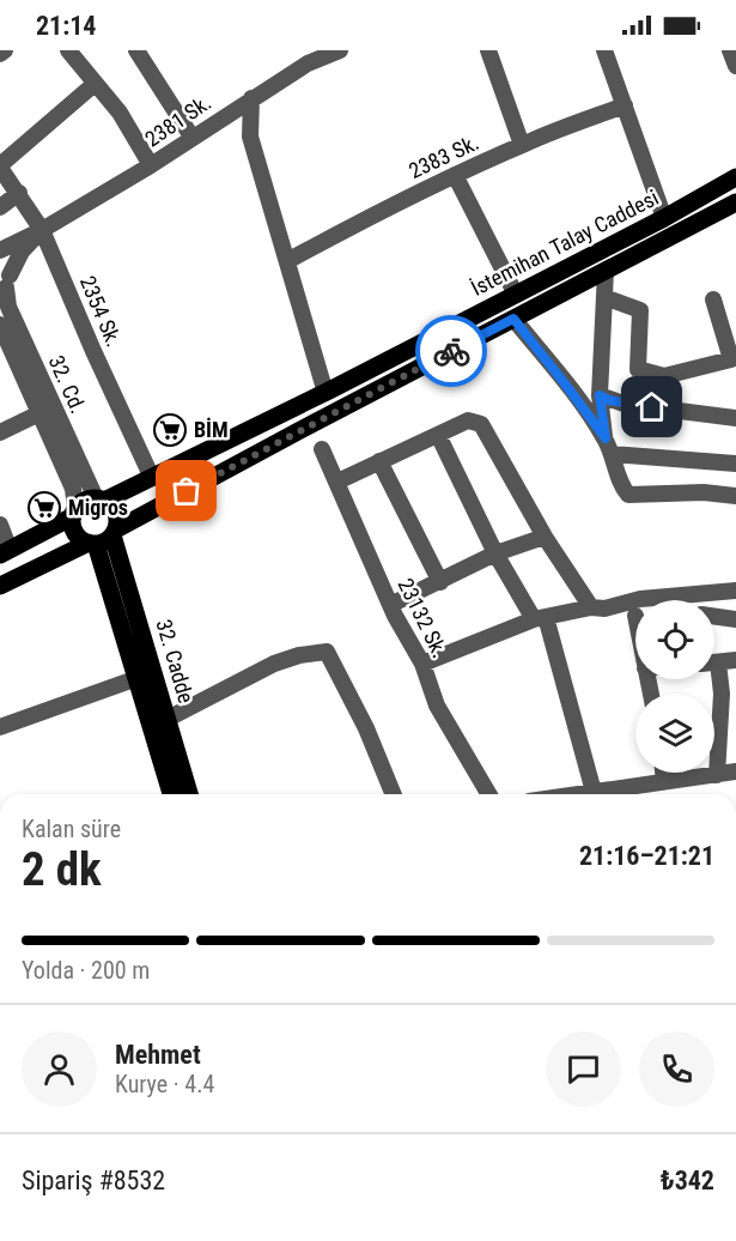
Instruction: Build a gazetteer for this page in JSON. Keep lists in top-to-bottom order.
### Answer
{
  "streets": {
    "main road": ["İstemihan Talay Caddesi", "32. Cadde"],
    "street": [
      "2381 Sk.",
      "2383 Sk.",
      "2354 Sk.",
      "32. Cd.",
      "23132 Sk."
    ]
  },
  "crossings": [
    ["2381 Sk.", "2354 Sk."],
    ["2381 Sk.", "32. Cd."],
    ["İstemihan Talay Caddesi", "2354 Sk."],
    ["İstemihan Talay Caddesi", "32. Cd."],
    ["İstemihan Talay Caddesi", "32. Cadde"],
    ["2354 Sk.", "32. Cd."],
    ["32. Cd.", "32. Cadde"]
  ],
  "places": {
    "supermarket": ["BİM", "Migros"]
  },
  "page": {
    "status": "21:14",
    "heading": ["2 dk", "Kalan süre", "21:16–21:21"],
    "panel": [
      "Mehmet",
      "Kurye · 4.4",
      "Sipariş #8532",
      "₺342"
    ],
    "bar": "Yolda · 200 m"
  }
}
